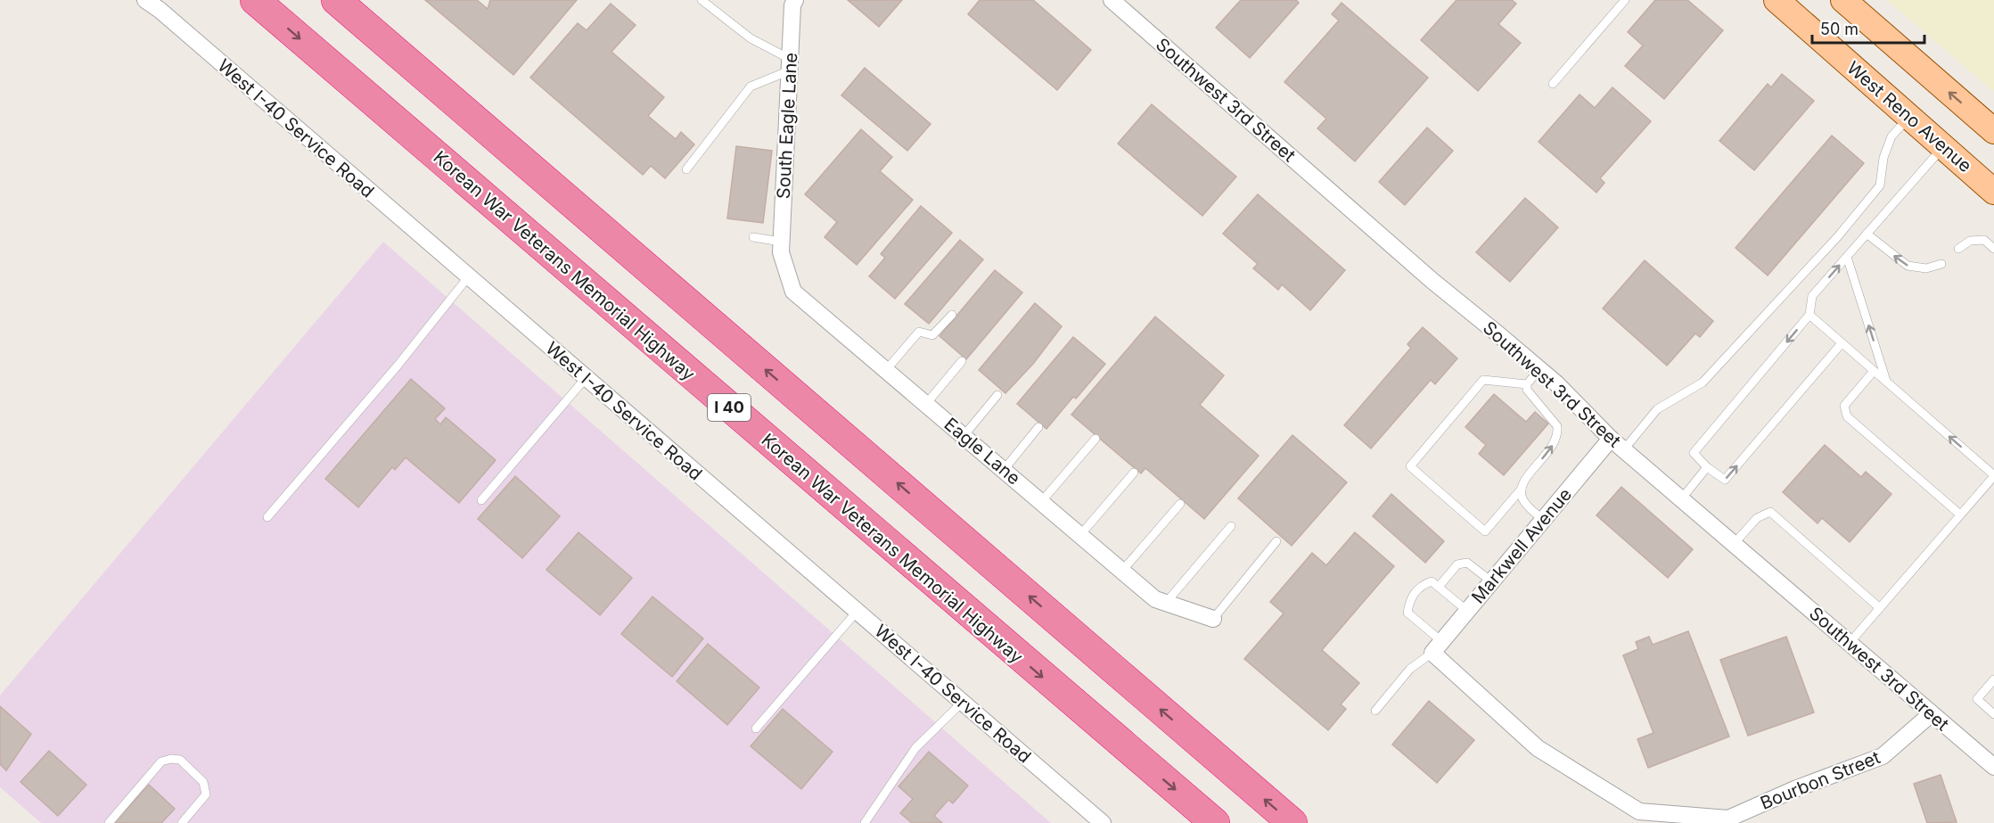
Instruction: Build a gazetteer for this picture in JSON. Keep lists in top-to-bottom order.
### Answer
{
  "streets": {
    "highway": ["Korean War Veterans Memorial Highway", "I 40"],
    "main road": ["West Reno Avenue"],
    "street": [
      "Southwest 3rd Street",
      "South Eagle Lane",
      "West I-40 Service Road",
      "Eagle Lane",
      "Markwell Avenue",
      "Bourbon Street"
    ]
  },
  "crossings": [
    ["Southwest 3rd Street", "Markwell Avenue"],
    ["Southwest 3rd Street", "Bourbon Street"],
    ["South Eagle Lane", "Eagle Lane"],
    ["Markwell Avenue", "Bourbon Street"]
  ],
  "scale_bar": "50 m"
}
